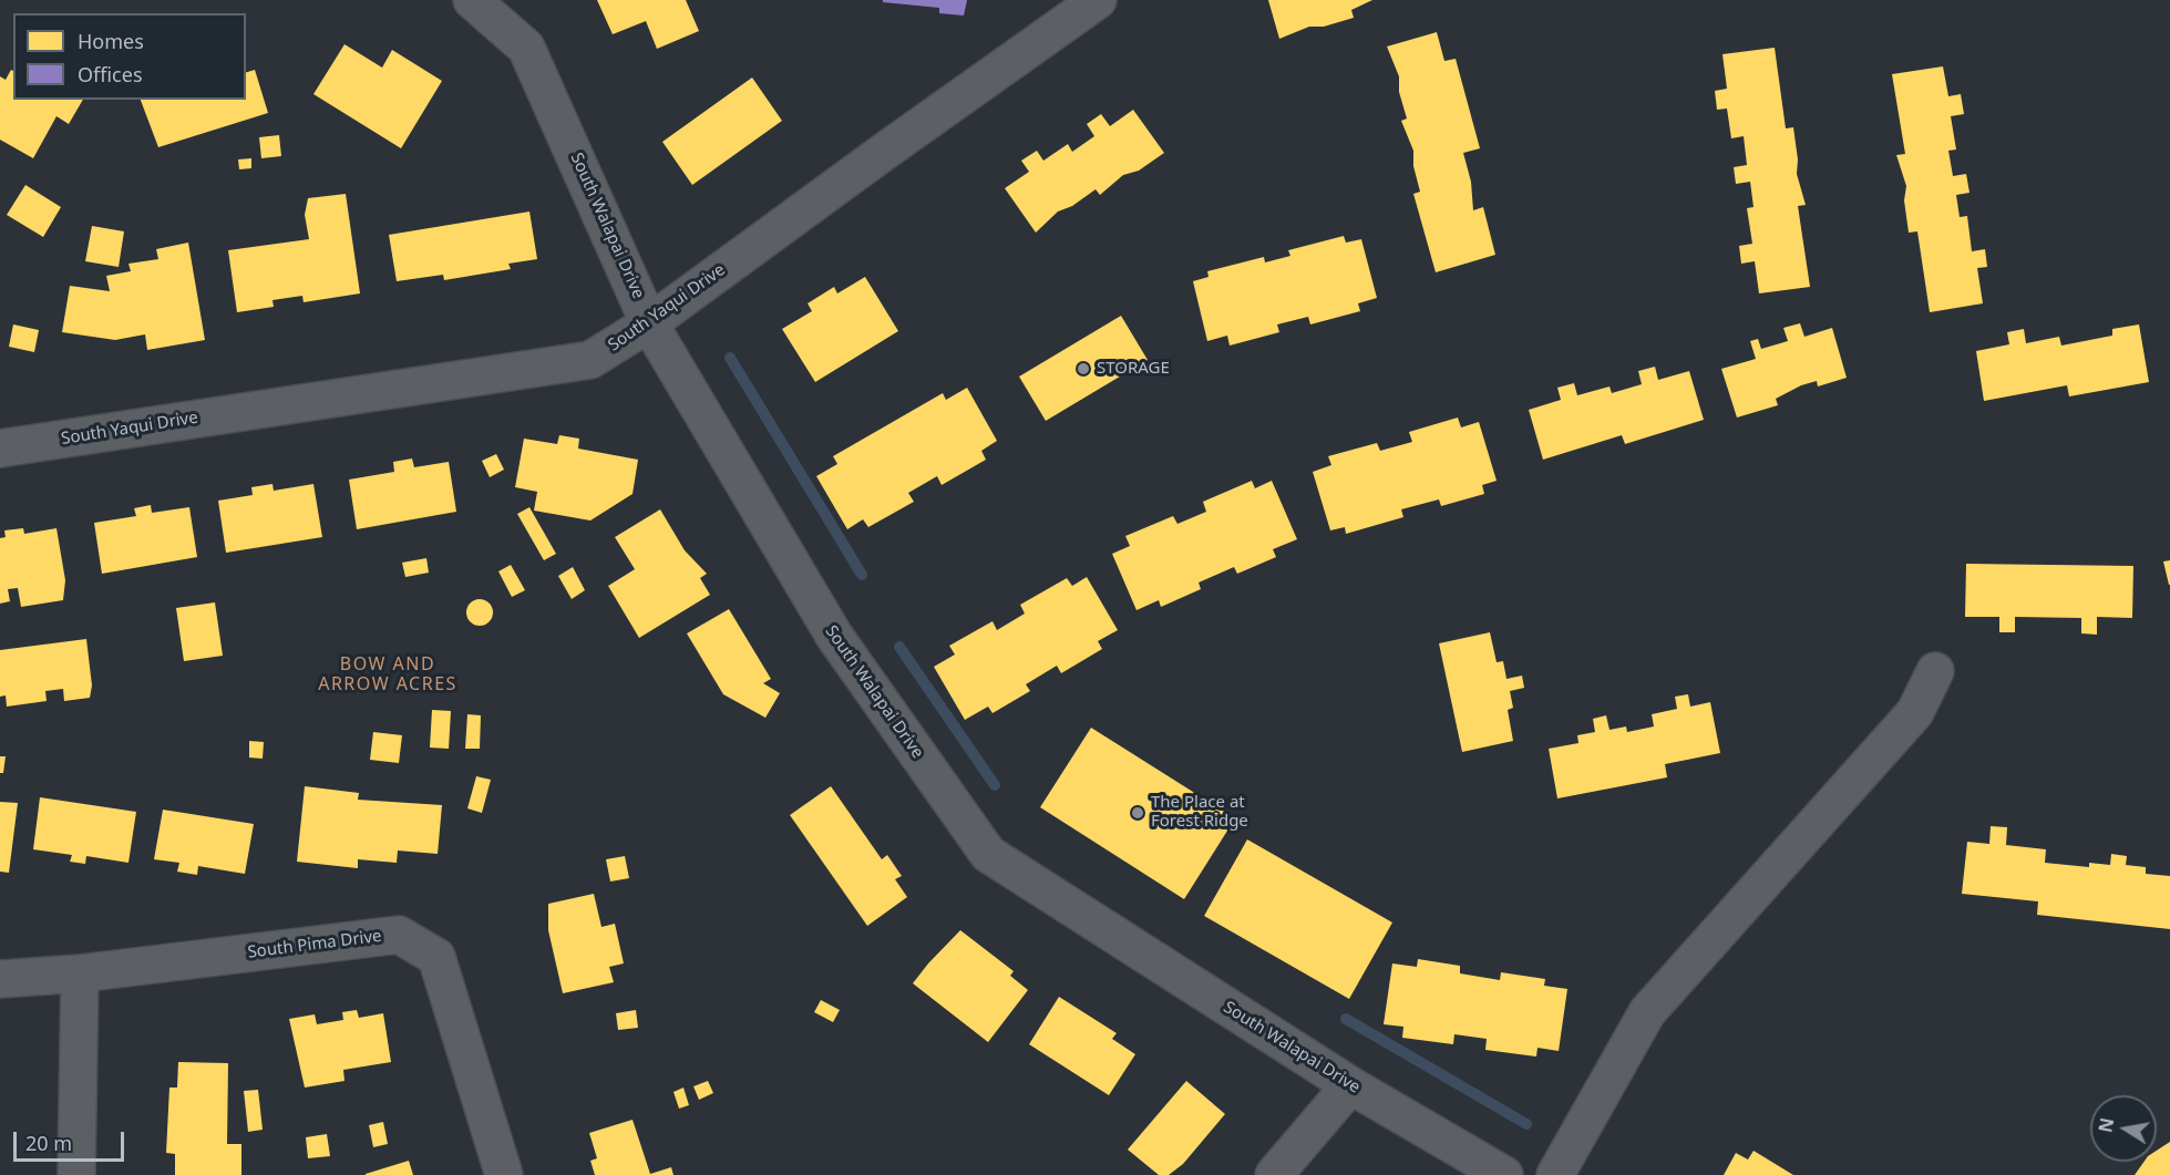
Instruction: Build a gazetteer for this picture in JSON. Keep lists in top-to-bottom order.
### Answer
{
  "streets": {
    "street": ["South Walapai Drive", "South Yaqui Drive", "South Pima Drive"]
  },
  "crossings": [
    ["South Walapai Drive", "South Yaqui Drive"]
  ],
  "districts": ["BOW AND ARROW ACRES"],
  "places": ["STORAGE", "The Place at Forest Ridge"],
  "legend": ["Homes", "Offices"],
  "scale_bar": "20 m",
  "north": "left"
}
